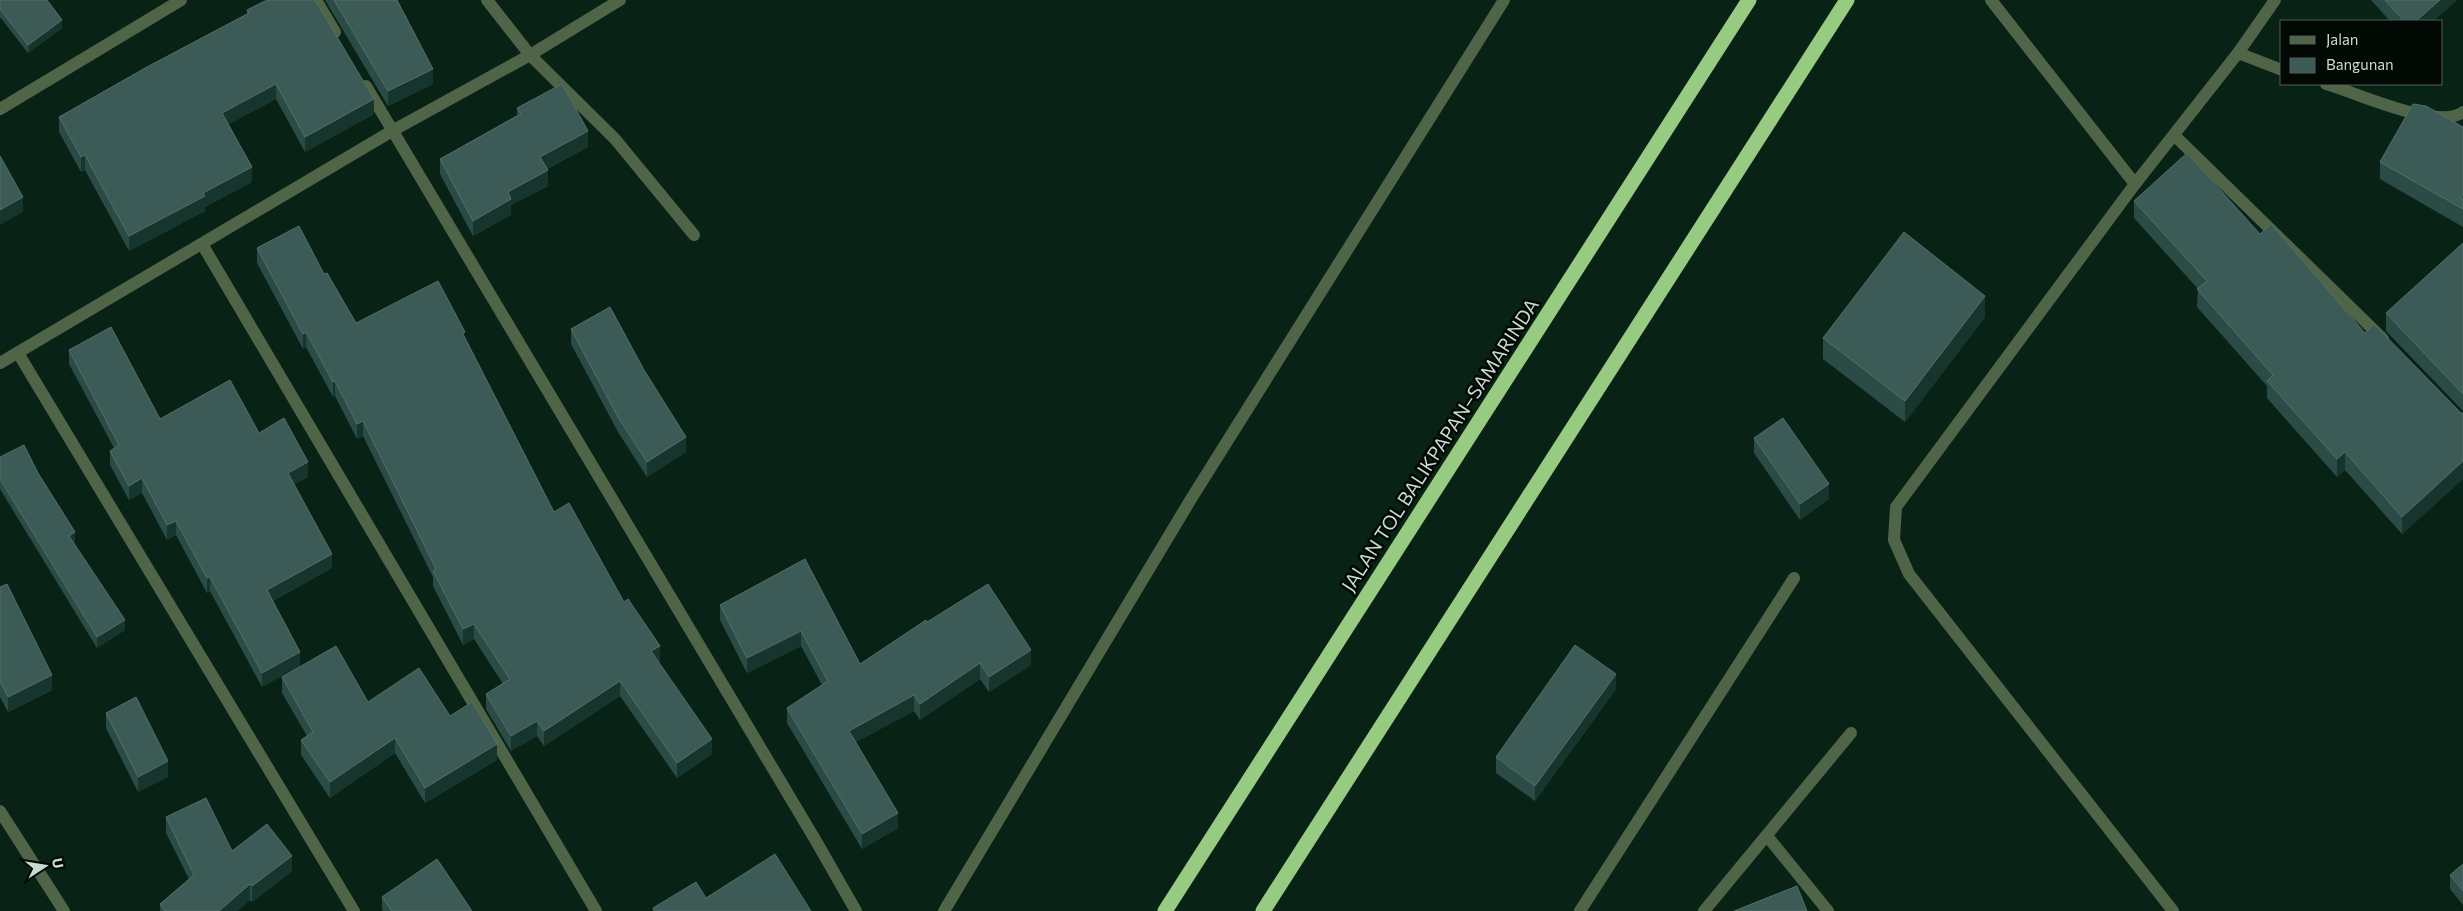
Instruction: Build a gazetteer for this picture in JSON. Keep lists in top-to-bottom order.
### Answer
{
  "streets": {
    "highway": ["JALAN TOL BALIKPAPAN–SAMARINDA"]
  },
  "legend": ["Jalan", "Bangunan"],
  "north": "right"
}
